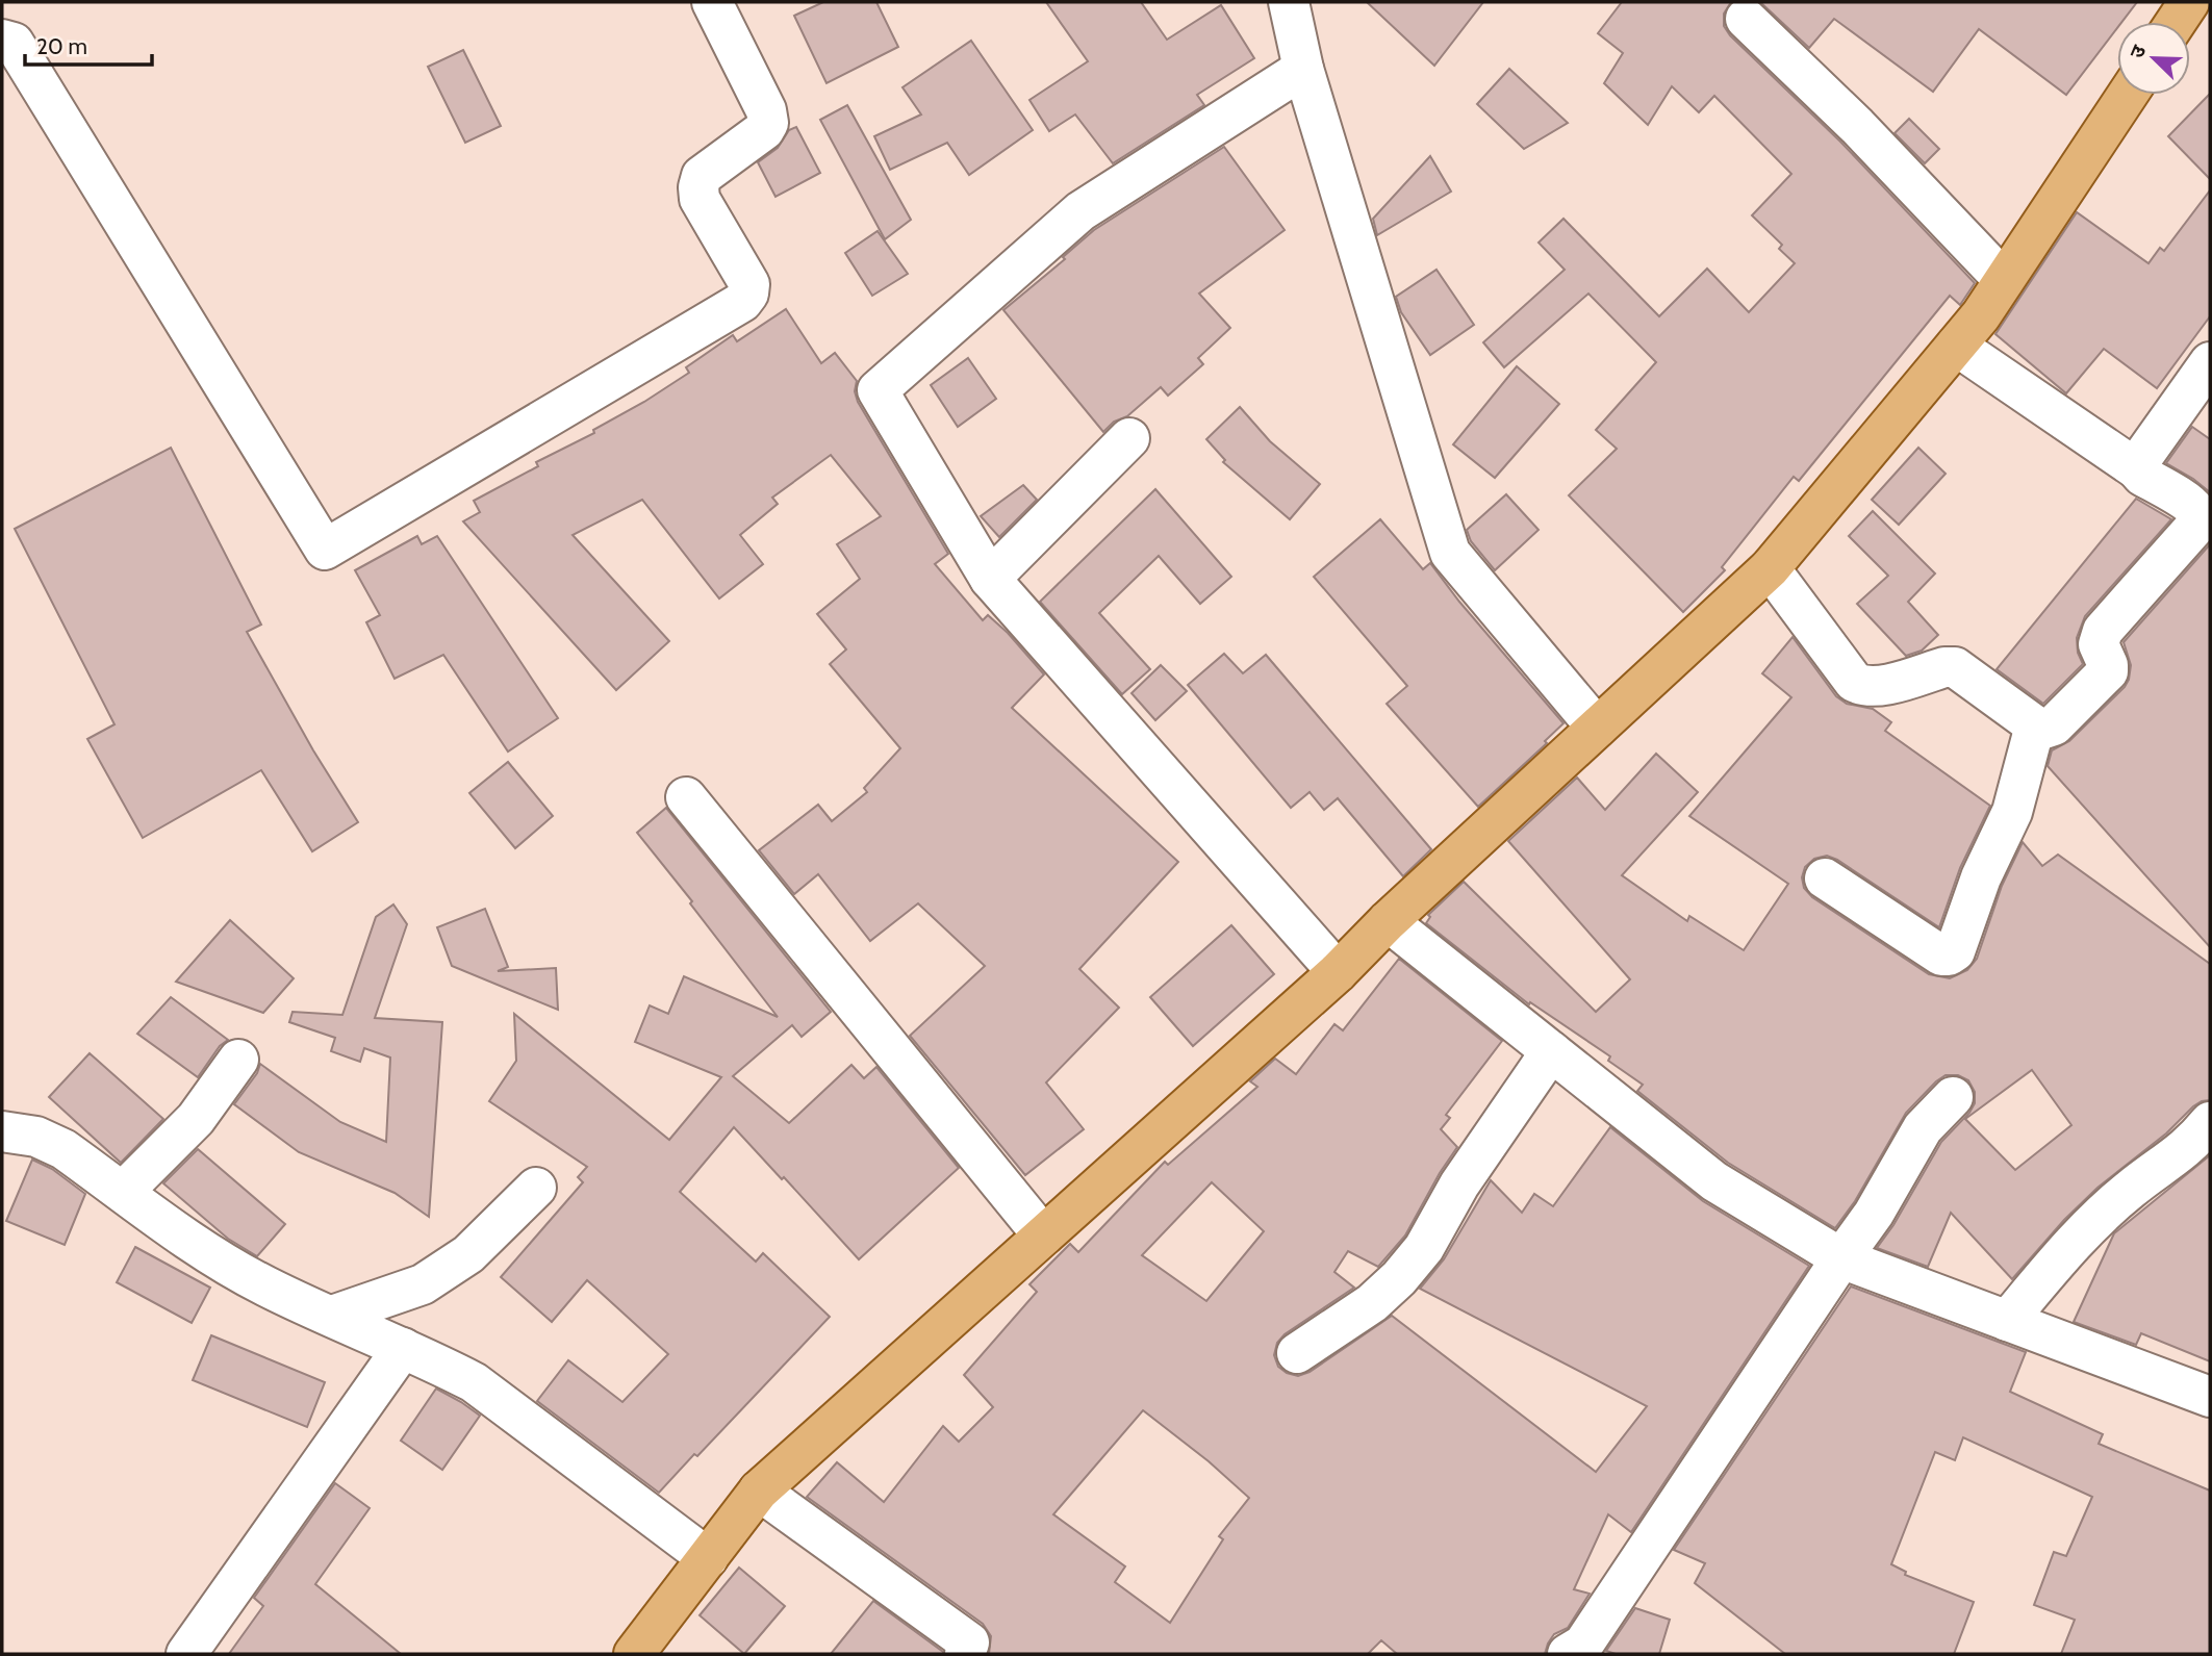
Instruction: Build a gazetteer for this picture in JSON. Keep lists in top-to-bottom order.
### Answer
{
  "scale_bar": "20 m",
  "north": "top left"
}
